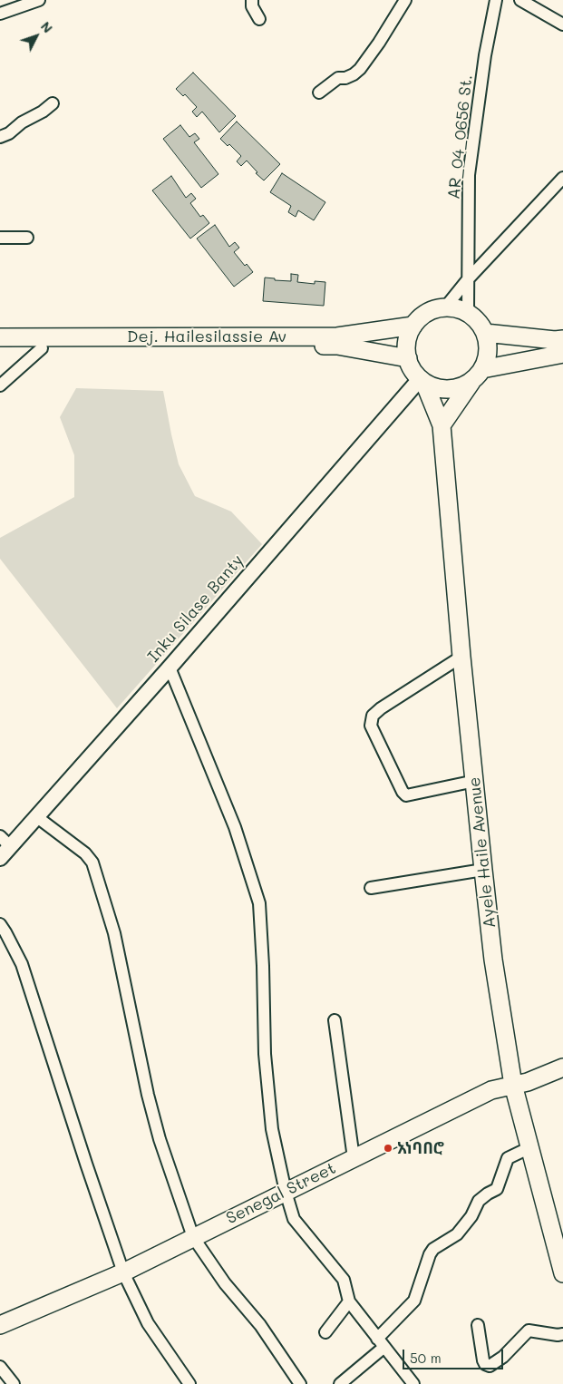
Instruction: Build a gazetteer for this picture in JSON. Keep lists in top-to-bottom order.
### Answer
{
  "streets": {
    "main road": ["Dej. Hailesilassie Av", "Ayele Haile Avenue", "Senegal Street"],
    "street": ["AR_04_0656 St.", "Inku Silase Banty"]
  },
  "crossings": [
    ["AR_04_0656 St.", "Dej. Hailesilassie Av"],
    ["AR_04_0656 St.", "Inku Silase Banty"],
    ["AR_04_0656 St.", "Ayele Haile Avenue"],
    ["Dej. Hailesilassie Av", "Inku Silase Banty"],
    ["Dej. Hailesilassie Av", "Ayele Haile Avenue"],
    ["Inku Silase Banty", "Ayele Haile Avenue"],
    ["Ayele Haile Avenue", "Senegal Street"]
  ],
  "places": ["አነባበሮ"],
  "scale_bar": "50 m",
  "north": "top right"
}
